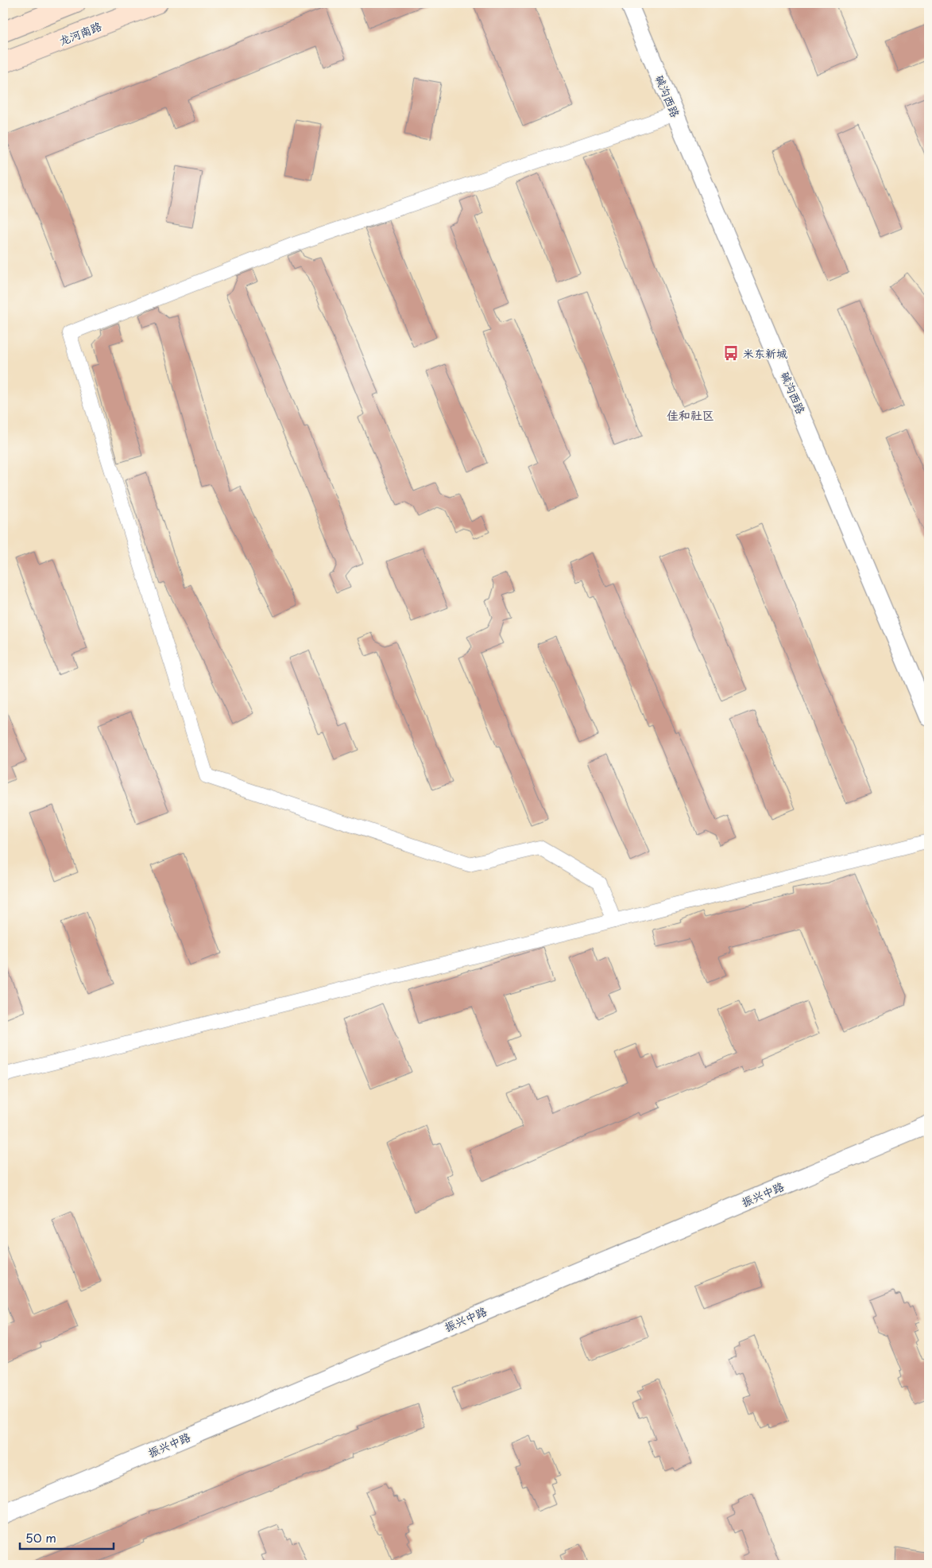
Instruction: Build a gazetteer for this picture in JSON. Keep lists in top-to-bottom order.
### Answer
{
  "streets": {
    "main road": ["龙河南路"],
    "street": ["碱沟西路", "振兴中路"]
  },
  "districts": ["佳和社区"],
  "places": {
    "bus stop": ["米东新城"]
  },
  "scale_bar": "50 m"
}
